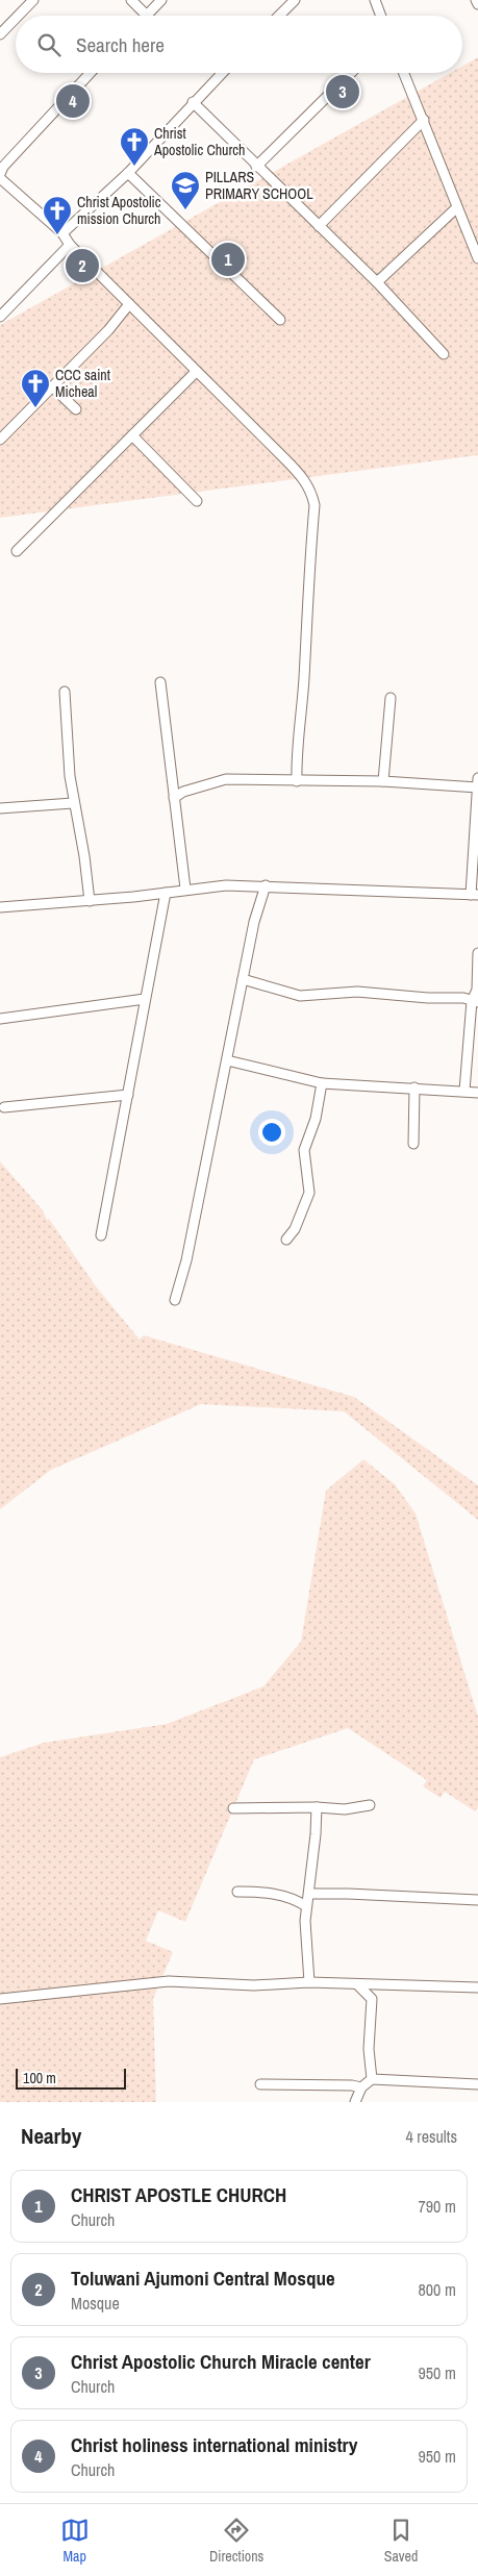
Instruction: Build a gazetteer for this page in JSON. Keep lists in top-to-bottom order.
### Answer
{
  "places": {
    "church": ["Christ Apostolic Church", "Christ Apostolic mission Church", "CCC saint Micheal"],
    "school or university": ["PILLARS PRIMARY SCHOOL"]
  },
  "scale_bar": "100 m",
  "page": {
    "search": "Search here",
    "pins": [
      "3",
      "4",
      "1",
      "2"
    ],
    "scale": "100 m",
    "heading": ["Nearby", "4 results"],
    "list": [
      {
        "mark": "1",
        "name": "CHRIST APOSTLE CHURCH",
        "note": "Church",
        "value": "790 m"
      },
      {
        "mark": "2",
        "name": "Toluwani Ajumoni Central Mosque",
        "note": "Mosque",
        "value": "800 m"
      },
      {
        "mark": "3",
        "name": "Christ Apostolic Church Miracle center",
        "note": "Church",
        "value": "950 m"
      },
      {
        "mark": "4",
        "name": "Christ holiness international ministry",
        "note": "Church",
        "value": "950 m"
      }
    ],
    "nav": ["Map", "Directions", "Saved"]
  }
}
